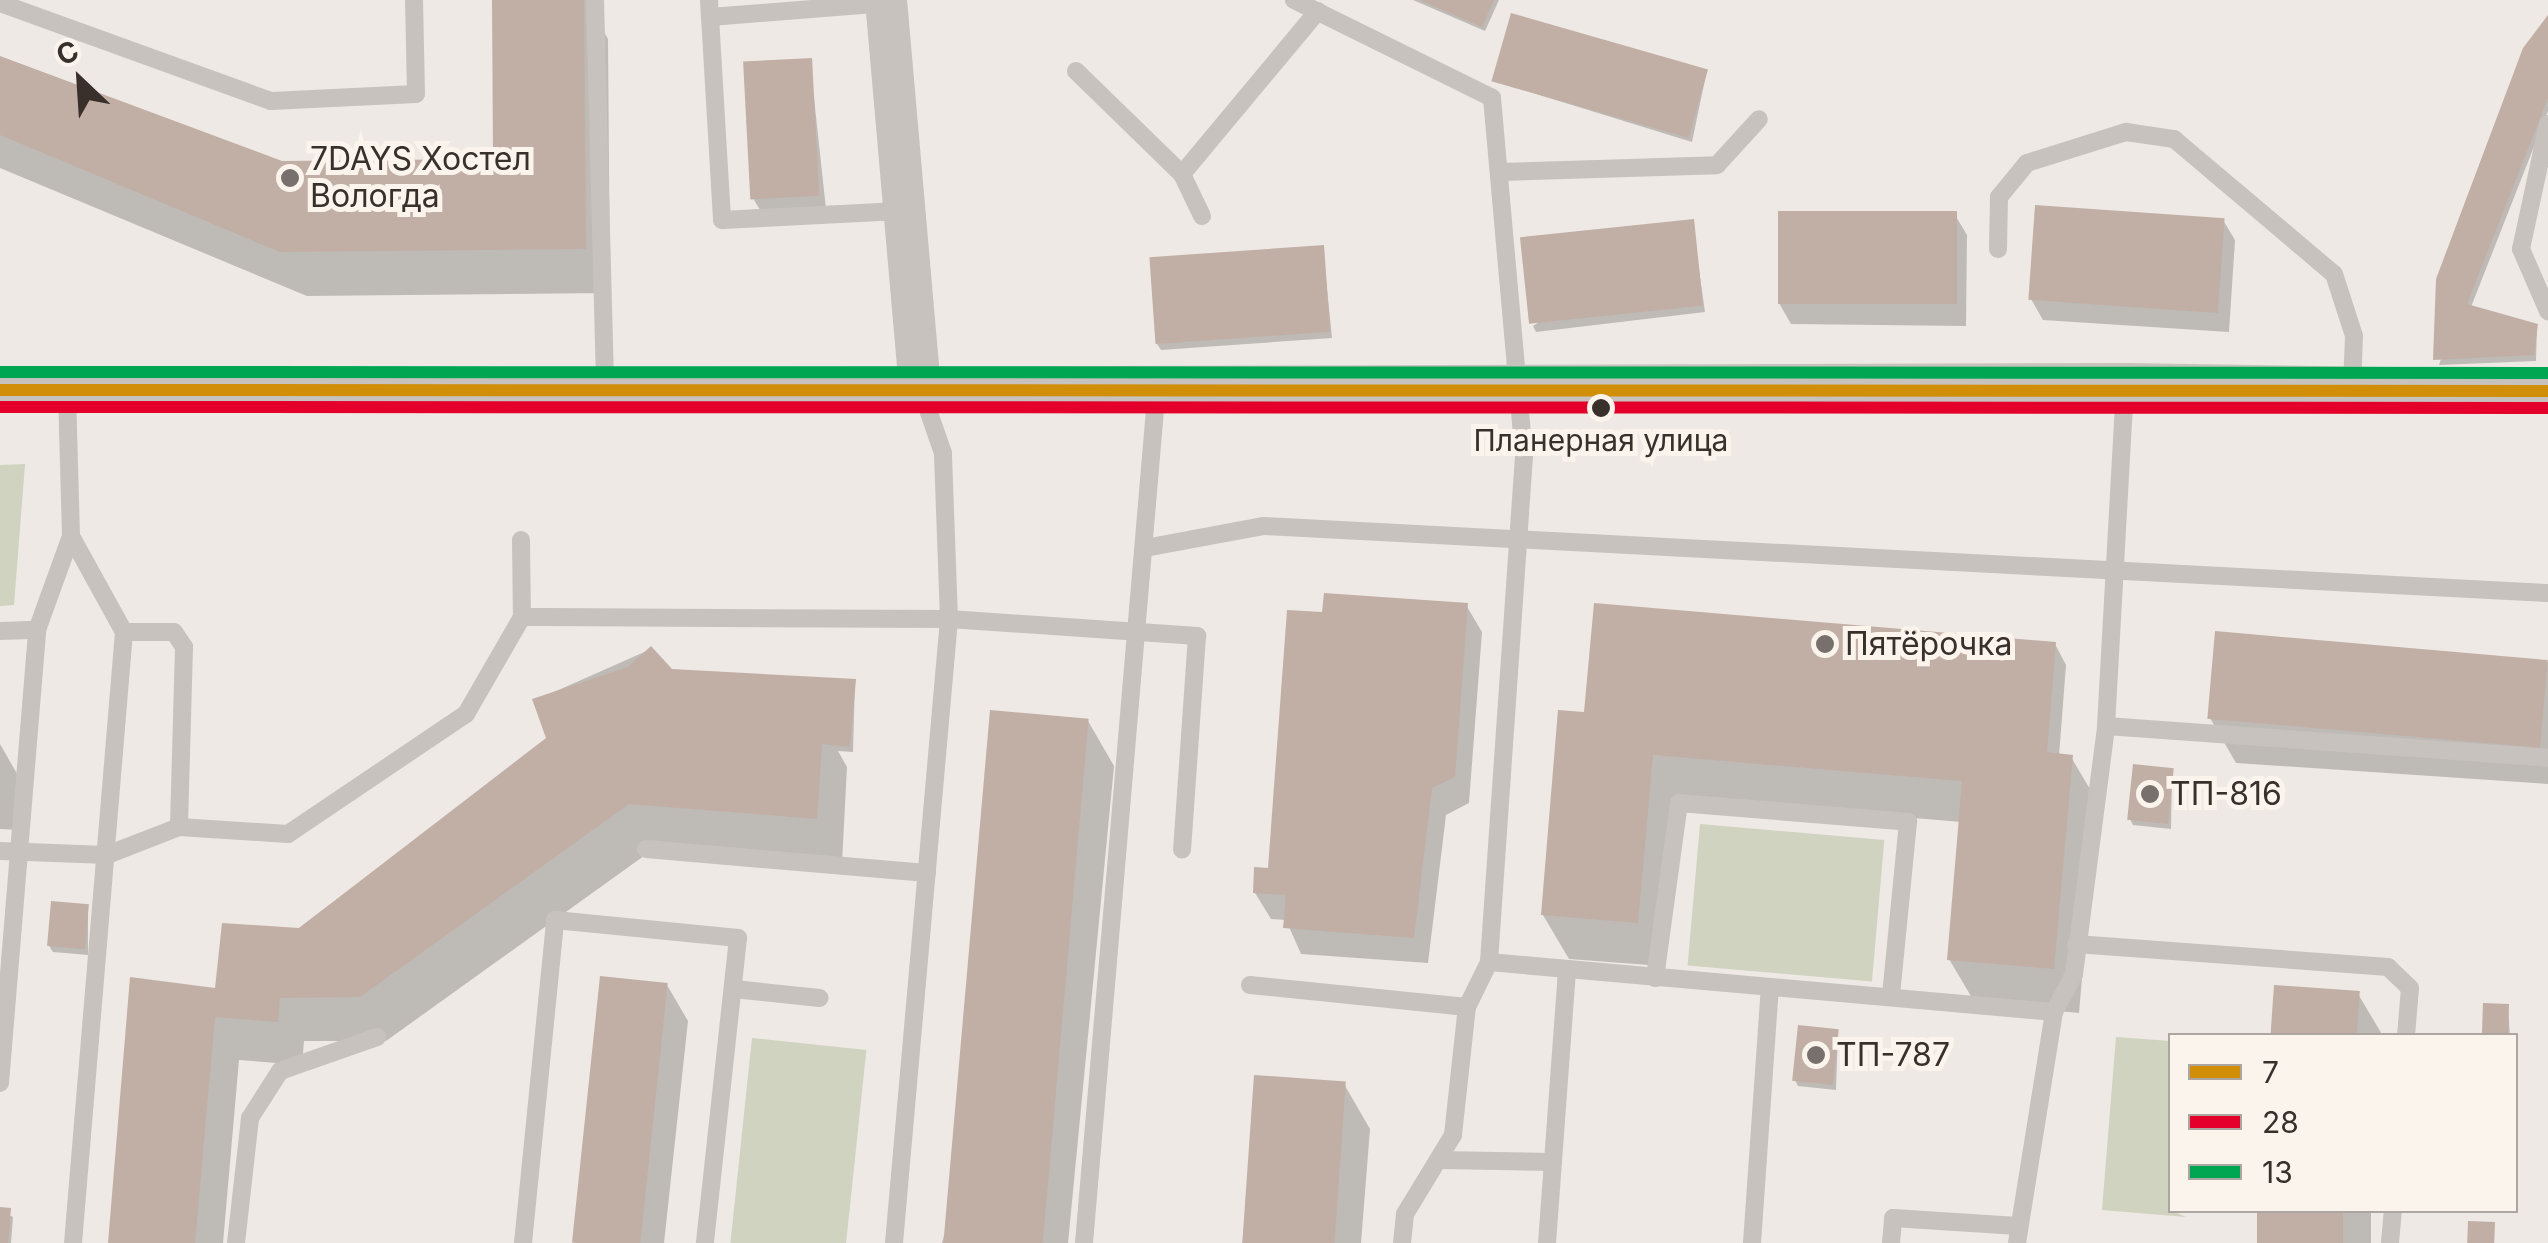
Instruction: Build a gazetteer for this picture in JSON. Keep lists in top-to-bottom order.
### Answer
{
  "places": [
    "7DAYS Хостел Вологда",
    "Планерная улица",
    "Пятёрочка",
    "ТП-816",
    "ТП-787"
  ],
  "lines": ["transit line 13", "transit line 7", "transit line 28"],
  "legend": ["7", "28", "13"],
  "north": "top left"
}
